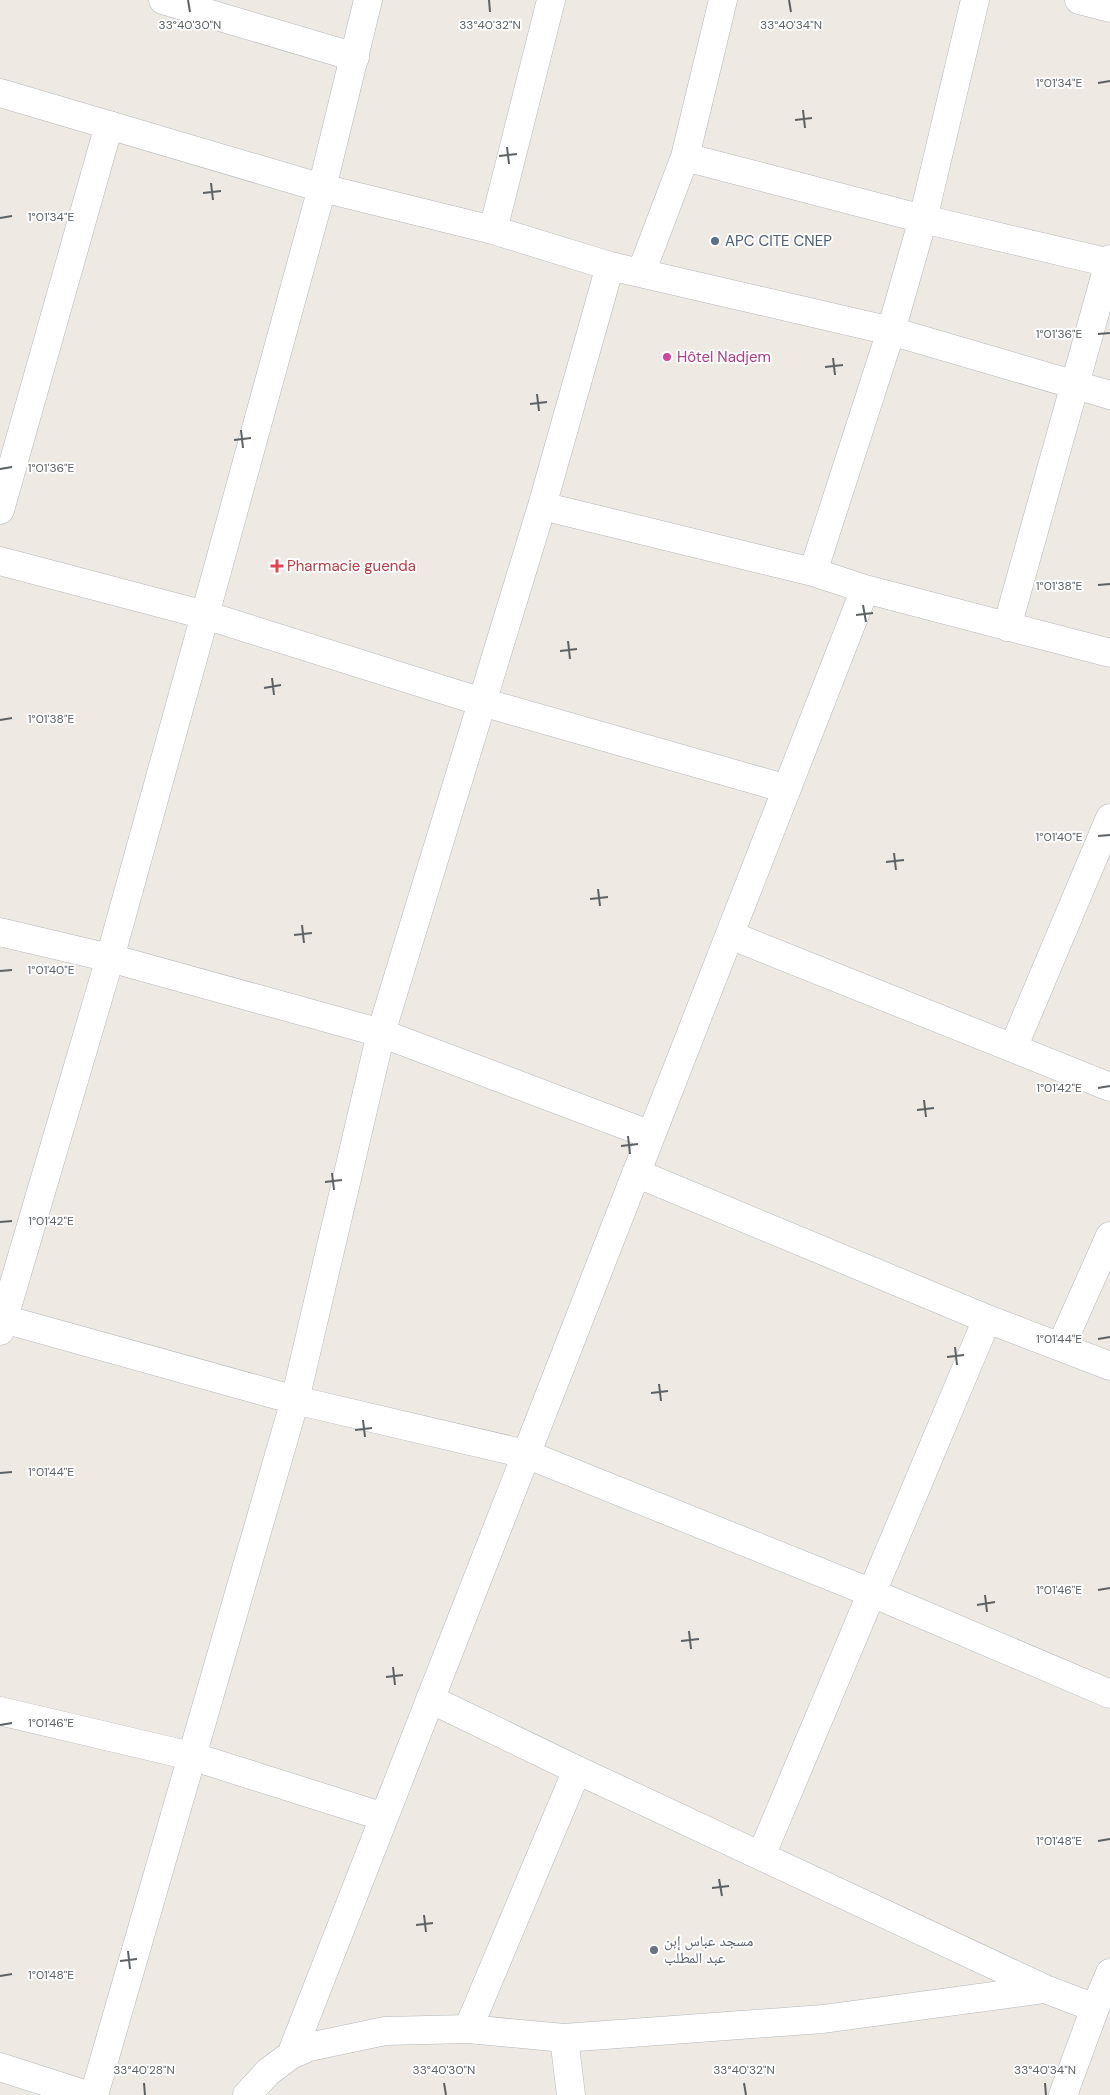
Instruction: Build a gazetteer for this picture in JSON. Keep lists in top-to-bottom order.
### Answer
{
  "places": {
    "other": ["APC CITE CNEP", "Hôtel Nadjem", "مسجد عباس إبن عبد المطلب"],
    "health": ["Pharmacie guenda"]
  },
  "coordinates": [
    "33°40'30\"N",
    "33°40'32\"N",
    "33°40'34\"N",
    "1°01'34\"E",
    "1°01'36\"E",
    "1°01'38\"E",
    "1°01'40\"E",
    "1°01'42\"E",
    "1°01'44\"E",
    "1°01'46\"E",
    "1°01'48\"E",
    "33°40'28\"N"
  ]
}
